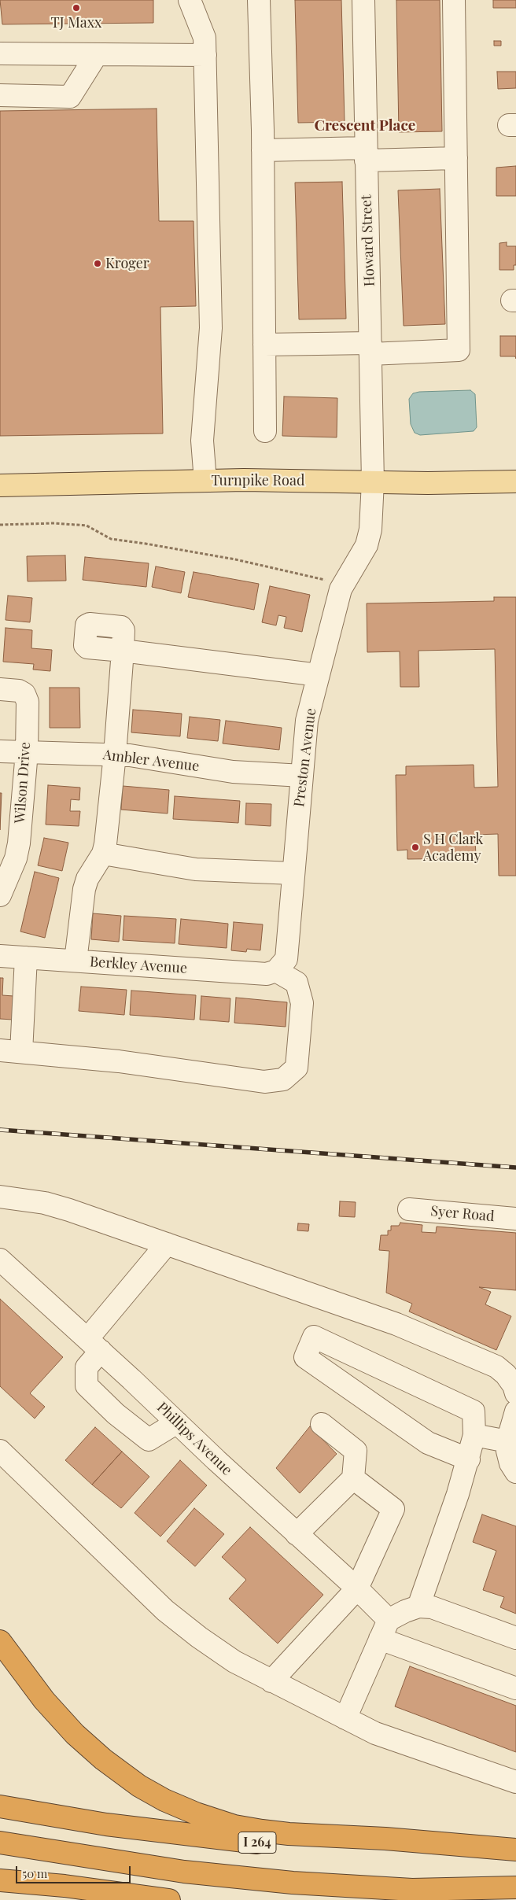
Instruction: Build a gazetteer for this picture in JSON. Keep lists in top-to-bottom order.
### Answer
{
  "streets": {
    "highway": ["I 264"],
    "main road": ["Turnpike Road"],
    "street": [
      "Howard Street",
      "Preston Avenue",
      "Ambler Avenue",
      "Wilson Drive",
      "Berkley Avenue",
      "Syer Road",
      "Phillips Avenue"
    ]
  },
  "crossings": [
    ["Howard Street", "Turnpike Road"],
    ["Howard Street", "Preston Avenue"],
    ["Turnpike Road", "Preston Avenue"],
    ["Preston Avenue", "Ambler Avenue"],
    ["Preston Avenue", "Berkley Avenue"],
    ["Ambler Avenue", "Wilson Drive"]
  ],
  "districts": ["Crescent Place"],
  "places": ["TJ Maxx", "Kroger", "S H Clark Academy"],
  "scale_bar": "50 m"
}
